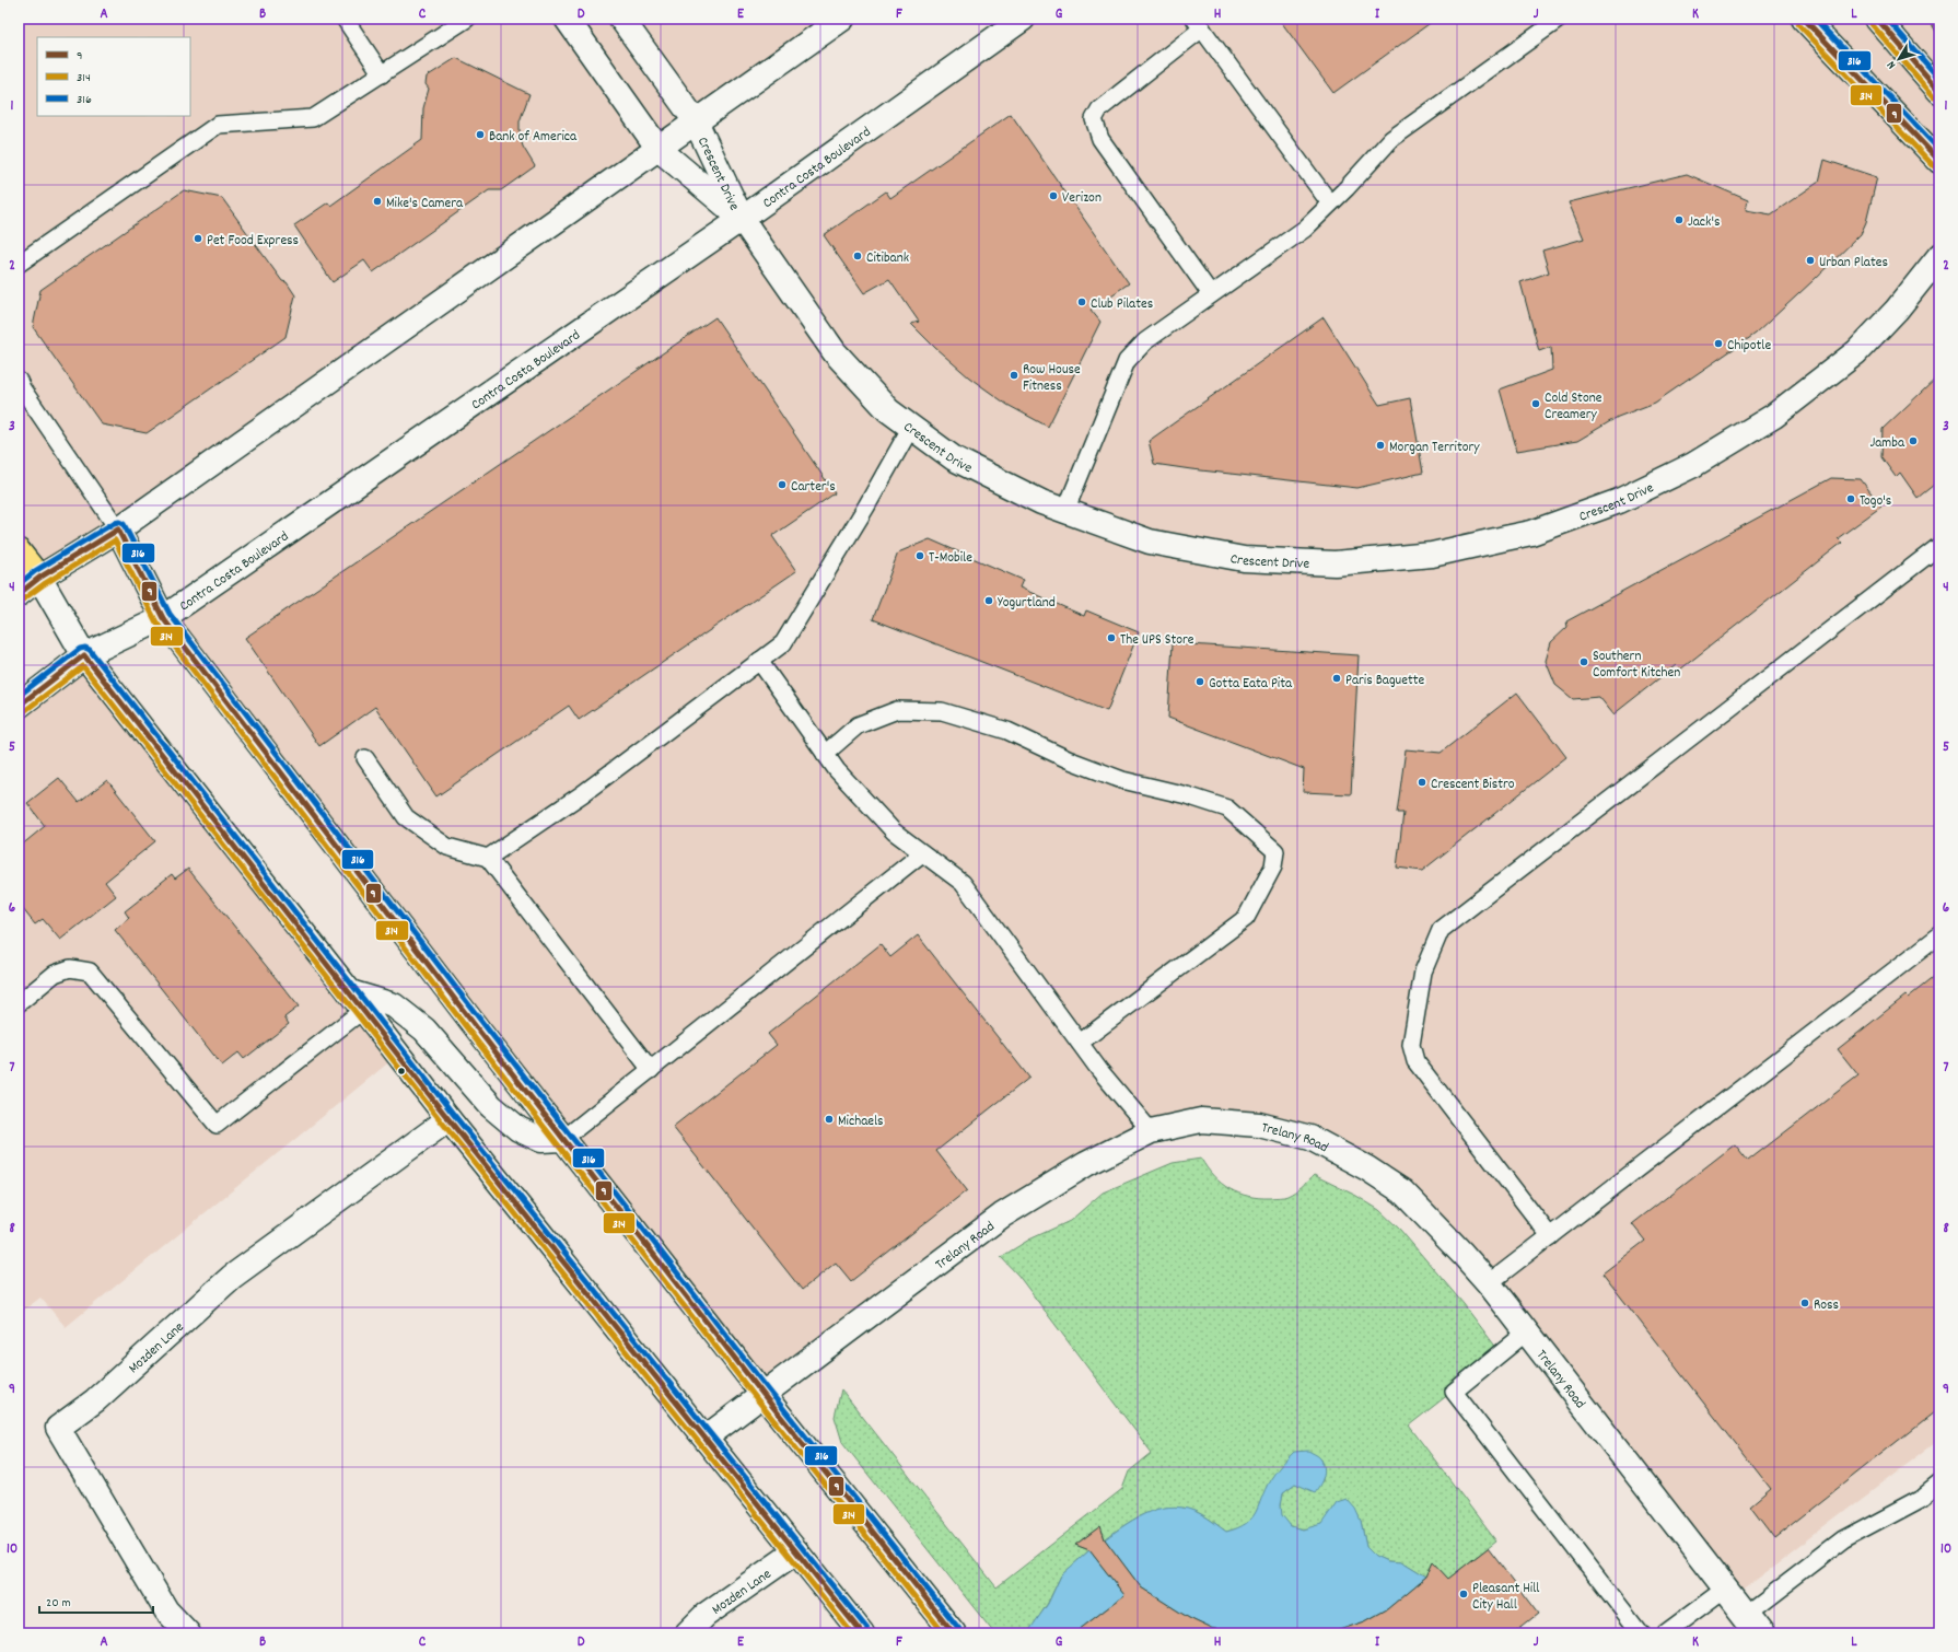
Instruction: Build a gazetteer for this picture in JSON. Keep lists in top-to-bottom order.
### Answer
{
  "streets": {
    "main road": [
      "Contra Costa Boulevard",
      "Crescent Drive",
      "Trelany Road",
      "Mozden Lane"
    ]
  },
  "crossings": [
    ["Contra Costa Boulevard", "Crescent Drive"]
  ],
  "places": [
    "Bank of America",
    "Verizon",
    "Mike's Camera",
    "Jack's",
    "Pet Food Express",
    "Citibank",
    "Urban Plates",
    "Club Pilates",
    "Chipotle",
    "Row House Fitness",
    "Cold Stone Creamery",
    "Jamba",
    "Morgan Territory",
    "Carter's",
    "Togo's",
    "T-Mobile",
    "Yogurtland",
    "The UPS Store",
    "Southern Comfort Kitchen",
    "Paris Baguette",
    "Gotta Eata Pita",
    "Crescent Bistro",
    "Michaels",
    "Ross",
    "Pleasant Hill City Hall"
  ],
  "lines": ["transit line 9", "transit line 316", "transit line 314"],
  "legend": ["9", "314", "316"],
  "scale_bar": "20 m",
  "north": "bottom left",
  "grid": {
    "columns": [
      "A",
      "B",
      "C",
      "D",
      "E",
      "F",
      "G",
      "H",
      "I",
      "J",
      "K",
      "L"
    ],
    "rows": [
      "1",
      "2",
      "3",
      "4",
      "5",
      "6",
      "7",
      "8",
      "9",
      "10"
    ]
  }
}
